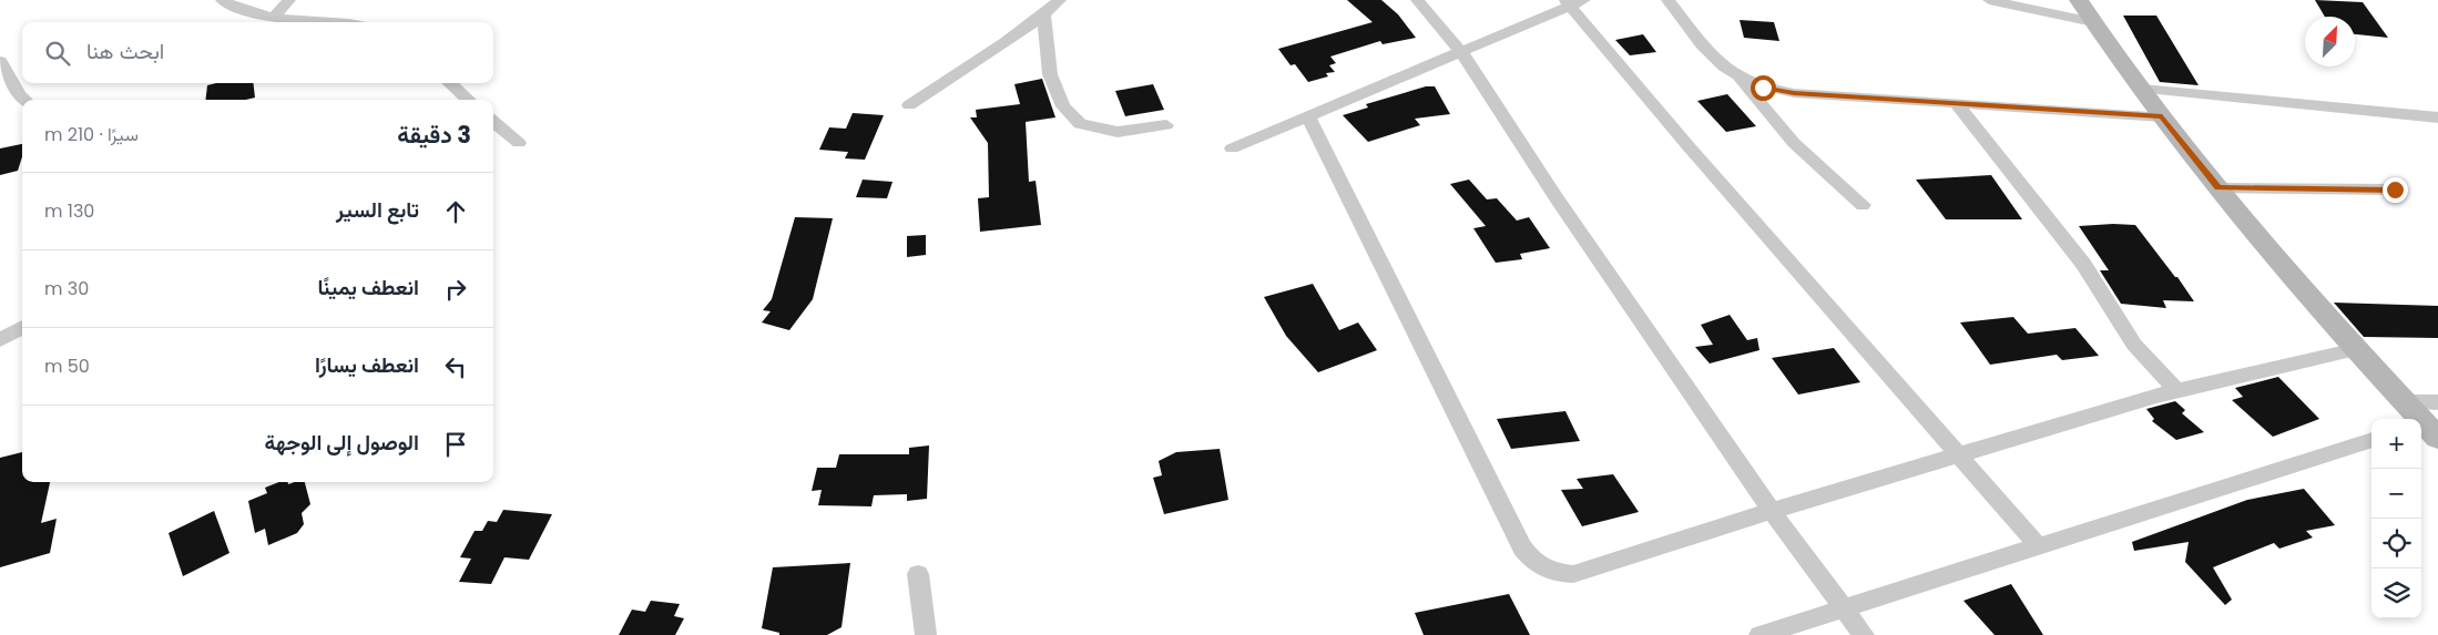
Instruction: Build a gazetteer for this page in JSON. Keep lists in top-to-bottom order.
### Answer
{
  "north": "top right",
  "page": {
    "search": "ابحث هنا",
    "heading": ["3 دقيقة", "سيرًا · 210 m"],
    "list": [
      ["تابع السير", "130 m"],
      ["انعطف يمينًا", "30 m"],
      ["انعطف يسارًا", "50 m"],
      "الوصول إلى الوجهة"
    ],
    "map_buttons": ["+", "−"]
  }
}
